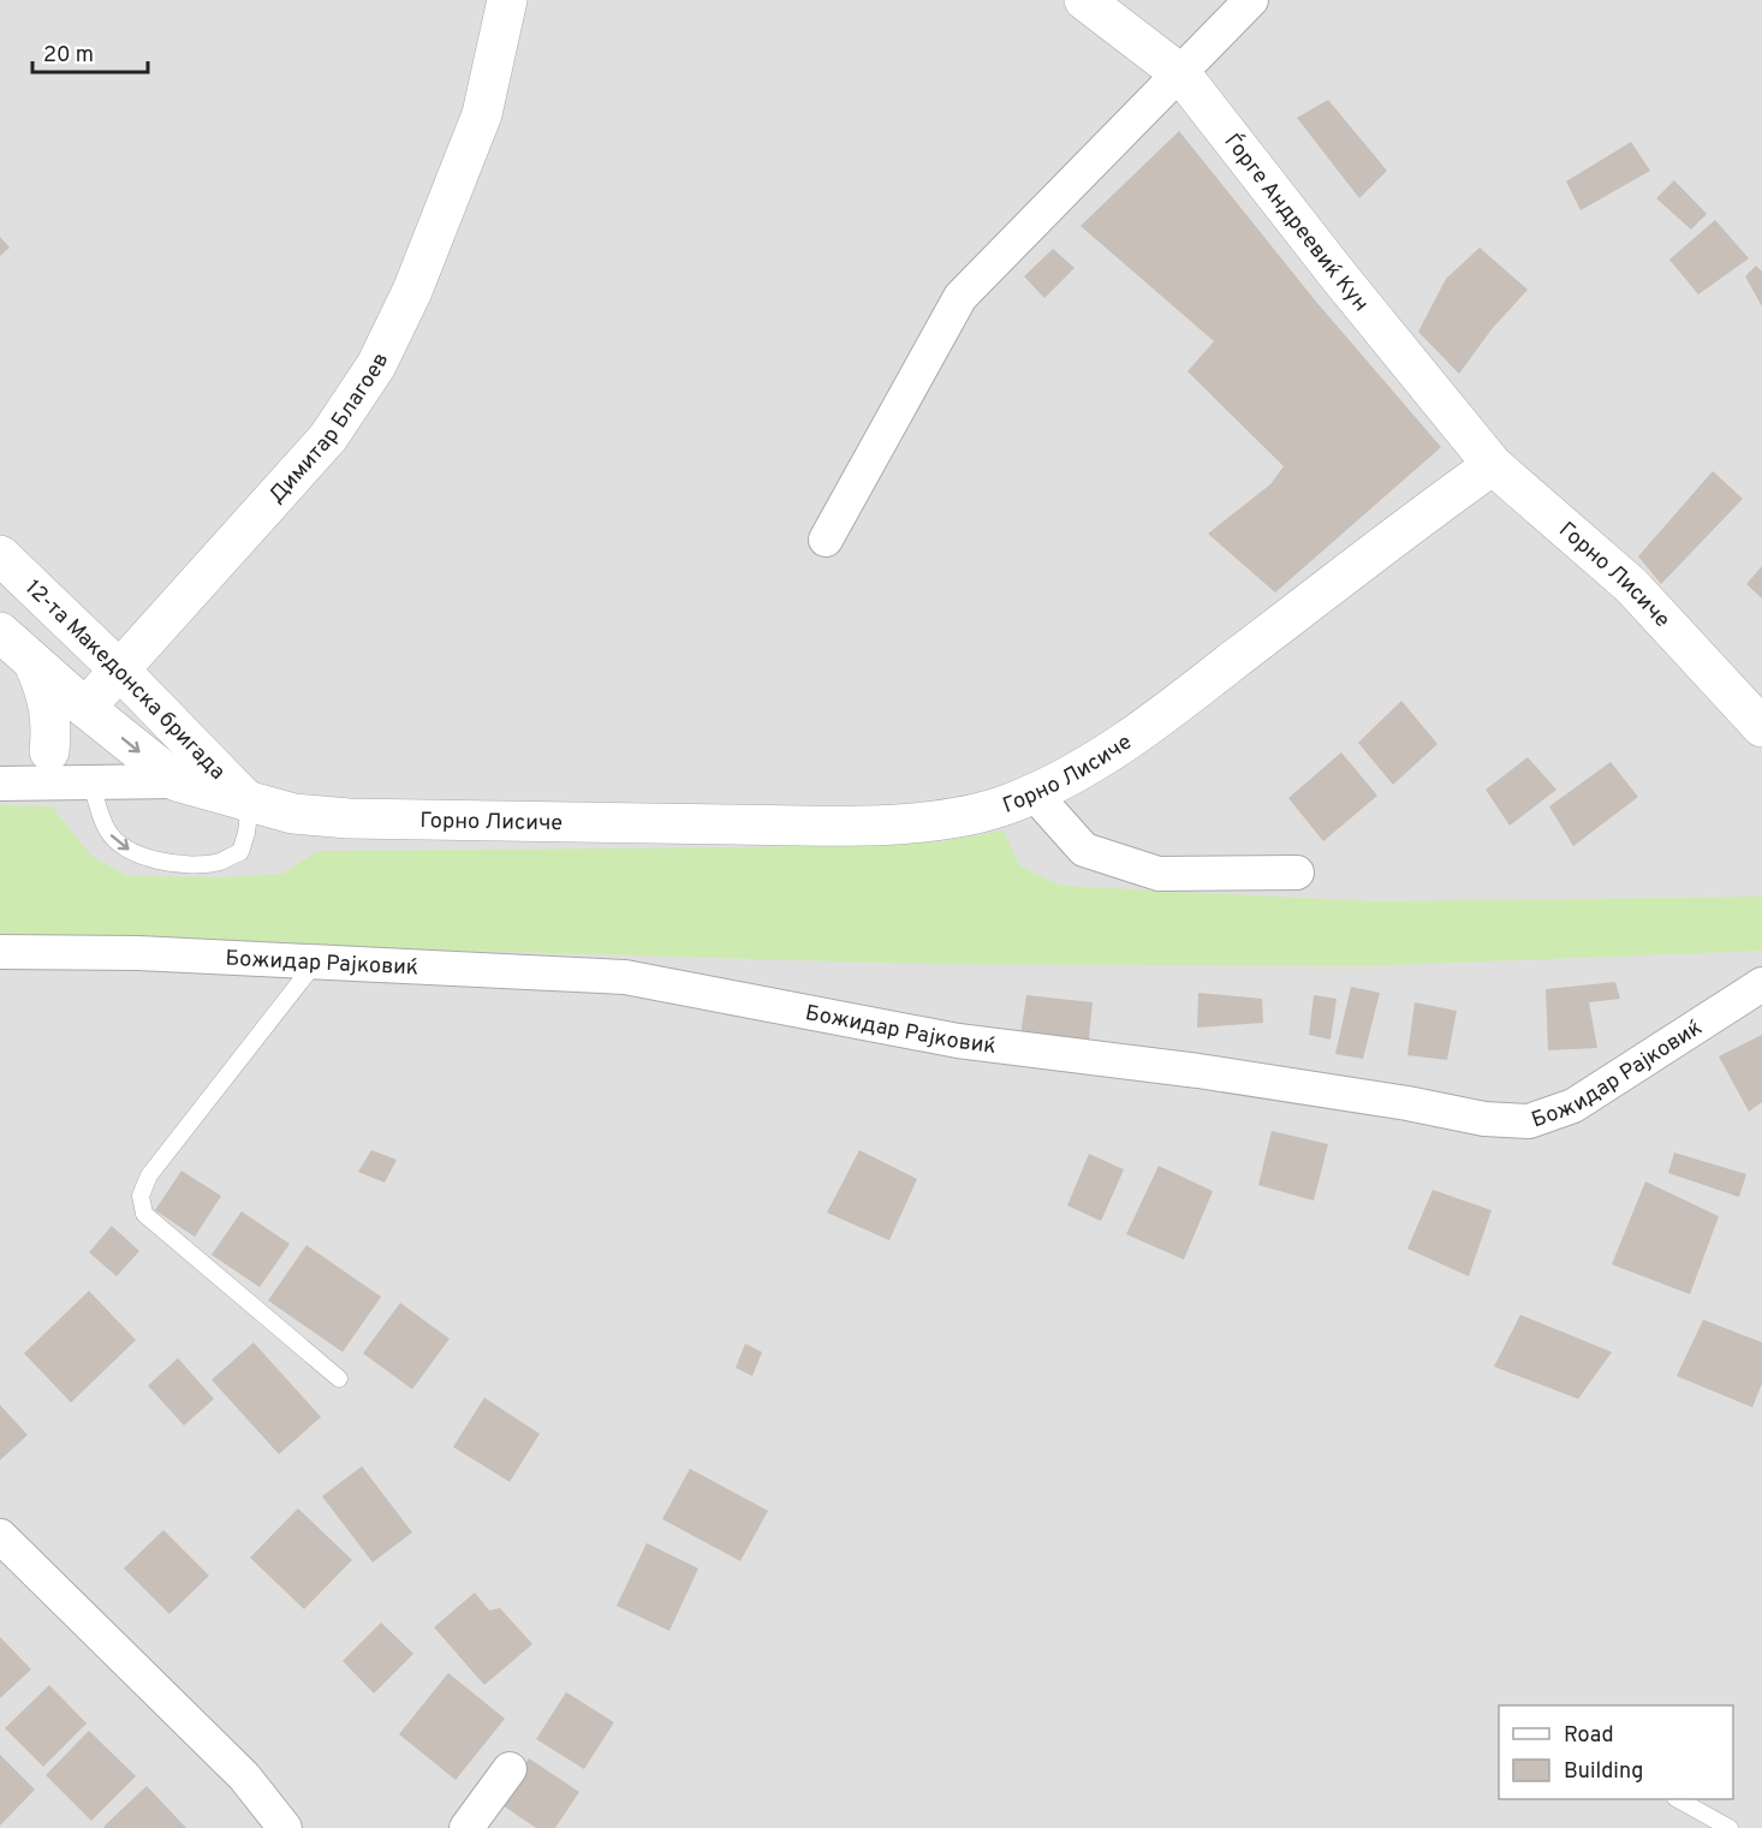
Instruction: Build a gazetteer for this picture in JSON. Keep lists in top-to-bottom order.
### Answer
{
  "streets": {
    "street": [
      "Ѓорге Андреевиќ Кун",
      "Димитар Благоев",
      "Горно Лисиче",
      "12-та Македонска бригада",
      "Божидар Рајковиќ"
    ]
  },
  "crossings": [
    ["Ѓорге Андреевиќ Кун", "Горно Лисиче"],
    ["Димитар Благоев", "12-та Македонска бригада"],
    ["Горно Лисиче", "12-та Македонска бригада"]
  ],
  "legend": ["Road", "Building"],
  "scale_bar": "20 m"
}
